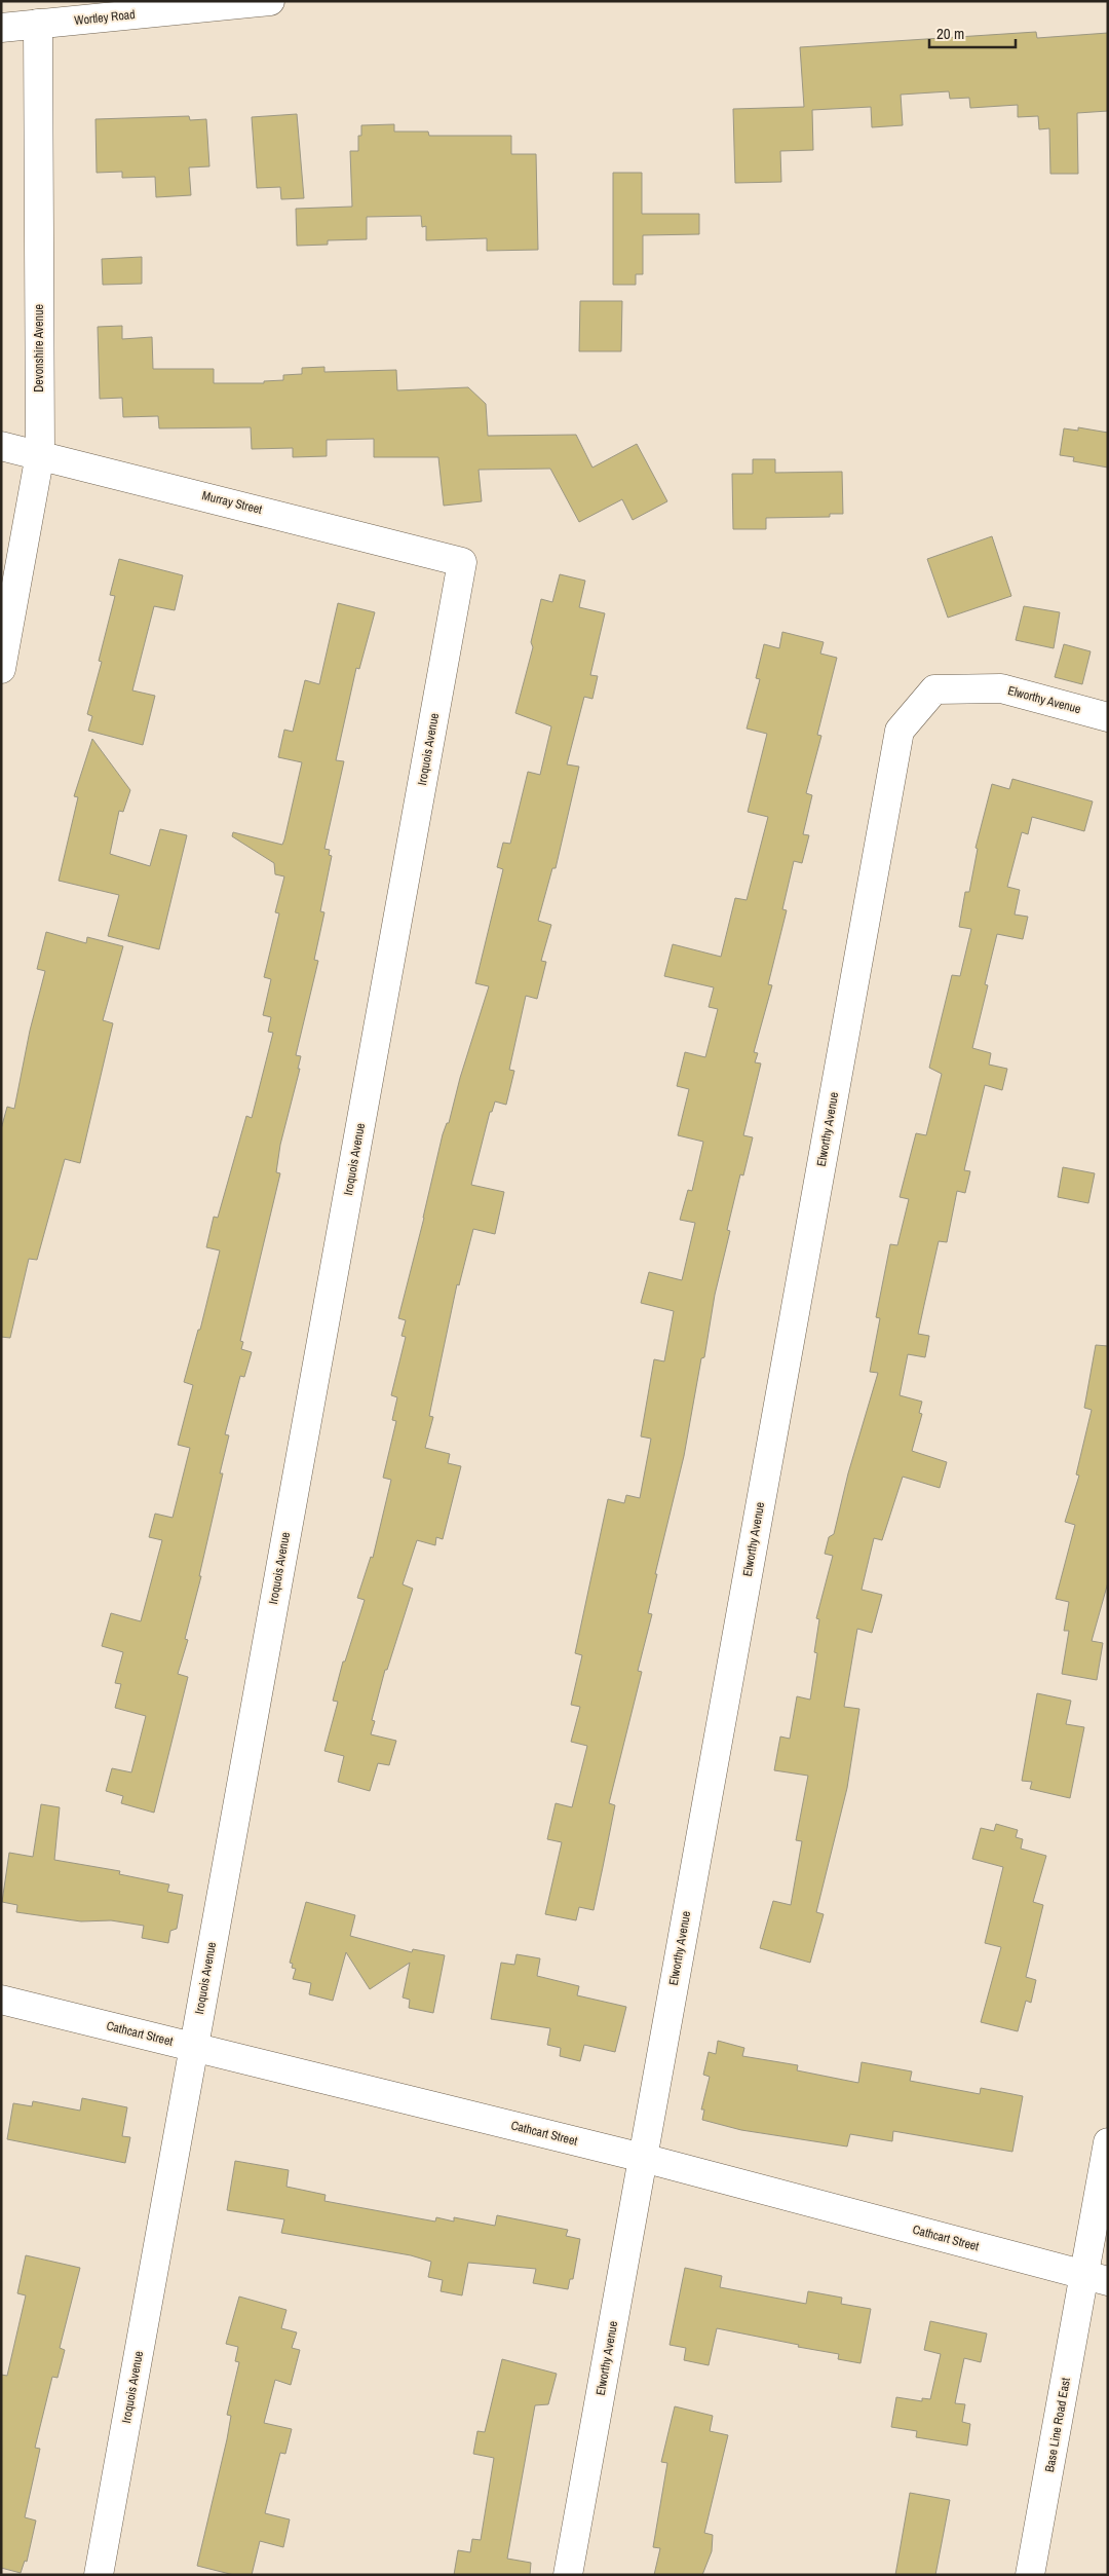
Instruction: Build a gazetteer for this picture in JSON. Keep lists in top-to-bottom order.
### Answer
{
  "streets": {
    "street": [
      "Wortley Road",
      "Devonshire Avenue",
      "Murray Street",
      "Elworthy Avenue",
      "Iroquois Avenue",
      "Cathcart Street",
      "Base Line Road East"
    ]
  },
  "crossings": [
    ["Wortley Road", "Devonshire Avenue"],
    ["Devonshire Avenue", "Murray Street"],
    ["Murray Street", "Iroquois Avenue"],
    ["Elworthy Avenue", "Cathcart Street"],
    ["Iroquois Avenue", "Cathcart Street"],
    ["Cathcart Street", "Base Line Road East"]
  ],
  "scale_bar": "20 m"
}
